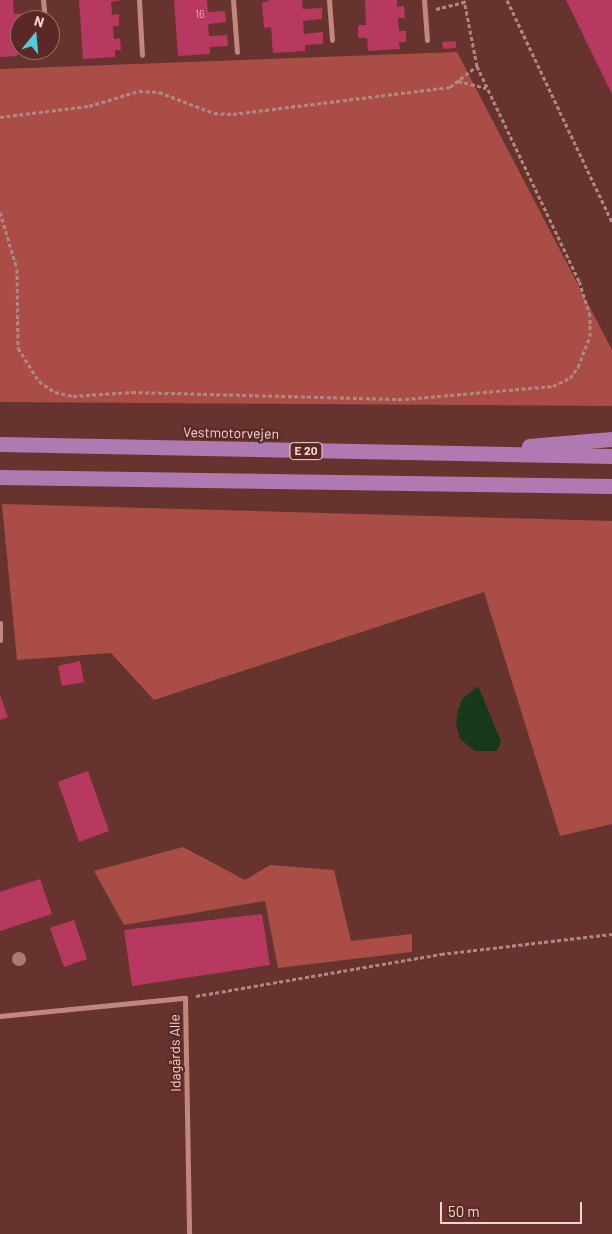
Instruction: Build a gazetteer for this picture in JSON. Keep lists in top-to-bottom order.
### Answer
{
  "streets": {
    "highway": ["Vestmotorvejen", "E 20"],
    "street": ["Idagårds Alle"]
  },
  "house_numbers": ["16"],
  "scale_bar": "50 m",
  "north": "top"
}
